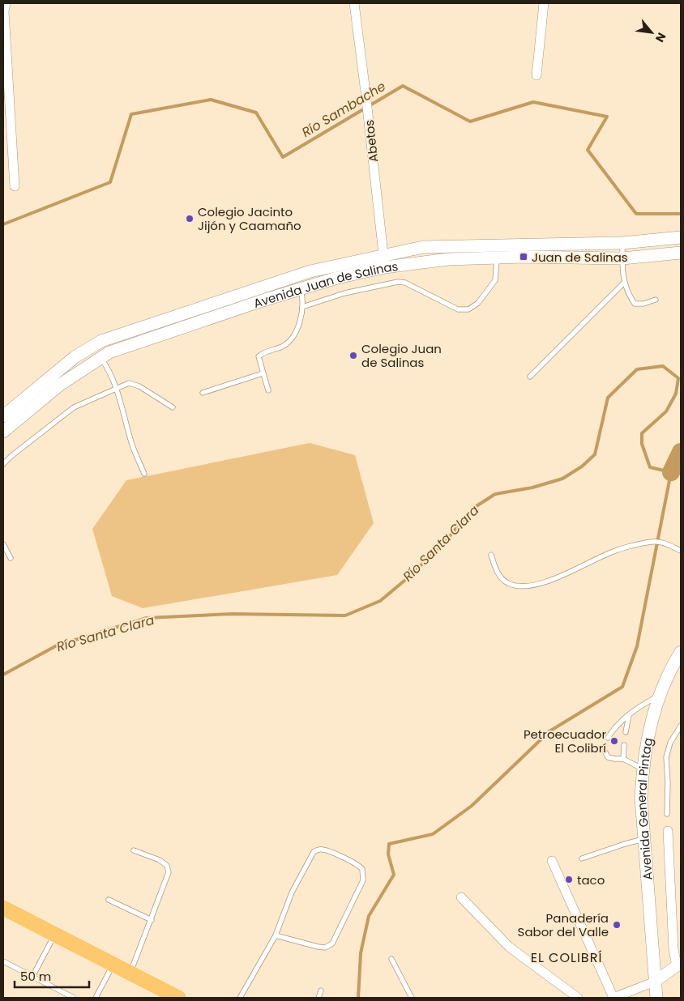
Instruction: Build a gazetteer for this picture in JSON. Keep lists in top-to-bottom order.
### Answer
{
  "streets": {
    "main road": ["Avenida Juan de Salinas", "Avenida General Pintag"],
    "street": ["Abetos"]
  },
  "crossings": [
    ["Abetos", "Avenida Juan de Salinas"]
  ],
  "districts": ["EL COLIBRÍ"],
  "water": ["Río Sambache", "Río Santa Clara"],
  "places": {
    "other": [
      "Colegio Jacinto Jijón y Caamaño",
      "Colegio Juan de Salinas",
      "Petroecuador El Colibrí",
      "taco",
      "Panadería Sabor del Valle"
    ],
    "transit": ["Juan de Salinas"]
  },
  "scale_bar": "50 m",
  "north": "bottom right"
}
